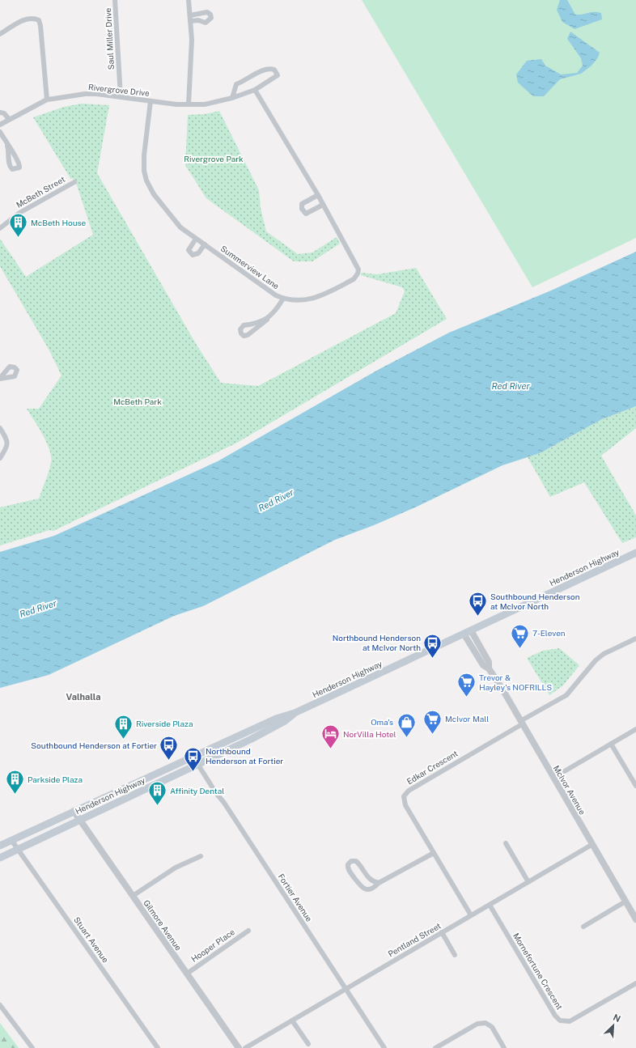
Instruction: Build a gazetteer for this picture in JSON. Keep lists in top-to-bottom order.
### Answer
{
  "streets": {
    "main road": ["Henderson Highway"],
    "street": [
      "Saul Miller Drive",
      "Rivergrove Drive",
      "McBeth Street",
      "Summerview Lane",
      "Edkar Crescent",
      "McIvor Avenue",
      "Fortier Avenue",
      "Gilmore Avenue",
      "Stuart Avenue",
      "Pentland Street",
      "Hooper Place",
      "Mornefortune Crescent"
    ]
  },
  "crossings": [
    ["Saul Miller Drive", "Rivergrove Drive"],
    ["Rivergrove Drive", "Summerview Lane"],
    ["Henderson Highway", "McIvor Avenue"],
    ["Henderson Highway", "Fortier Avenue"],
    ["Henderson Highway", "Gilmore Avenue"],
    ["Henderson Highway", "Stuart Avenue"],
    ["Edkar Crescent", "McIvor Avenue"],
    ["Edkar Crescent", "Pentland Street"],
    ["McIvor Avenue", "Pentland Street"],
    ["Fortier Avenue", "Pentland Street"],
    ["Gilmore Avenue", "Hooper Place"],
    ["Pentland Street", "Mornefortune Crescent"]
  ],
  "districts": ["Valhalla"],
  "water": ["Red River"],
  "parks": ["Rivergrove Park", "McBeth Park"],
  "places": {
    "building": [
      "McBeth House",
      "Riverside Plaza",
      "Parkside Plaza",
      "Affinity Dental"
    ],
    "bus stop": [
      "Southbound Henderson at McIvor North",
      "Northbound Henderson at McIvor North",
      "Southbound Henderson at Fortier",
      "Northbound Henderson at Fortier"
    ],
    "supermarket": ["7-Eleven", "Trevor & Hayley's NOFRILLS", "McIvor Mall"],
    "shop": ["Oma's"],
    "hotel": ["NorVilla Hotel"]
  },
  "north": "top right"
}
